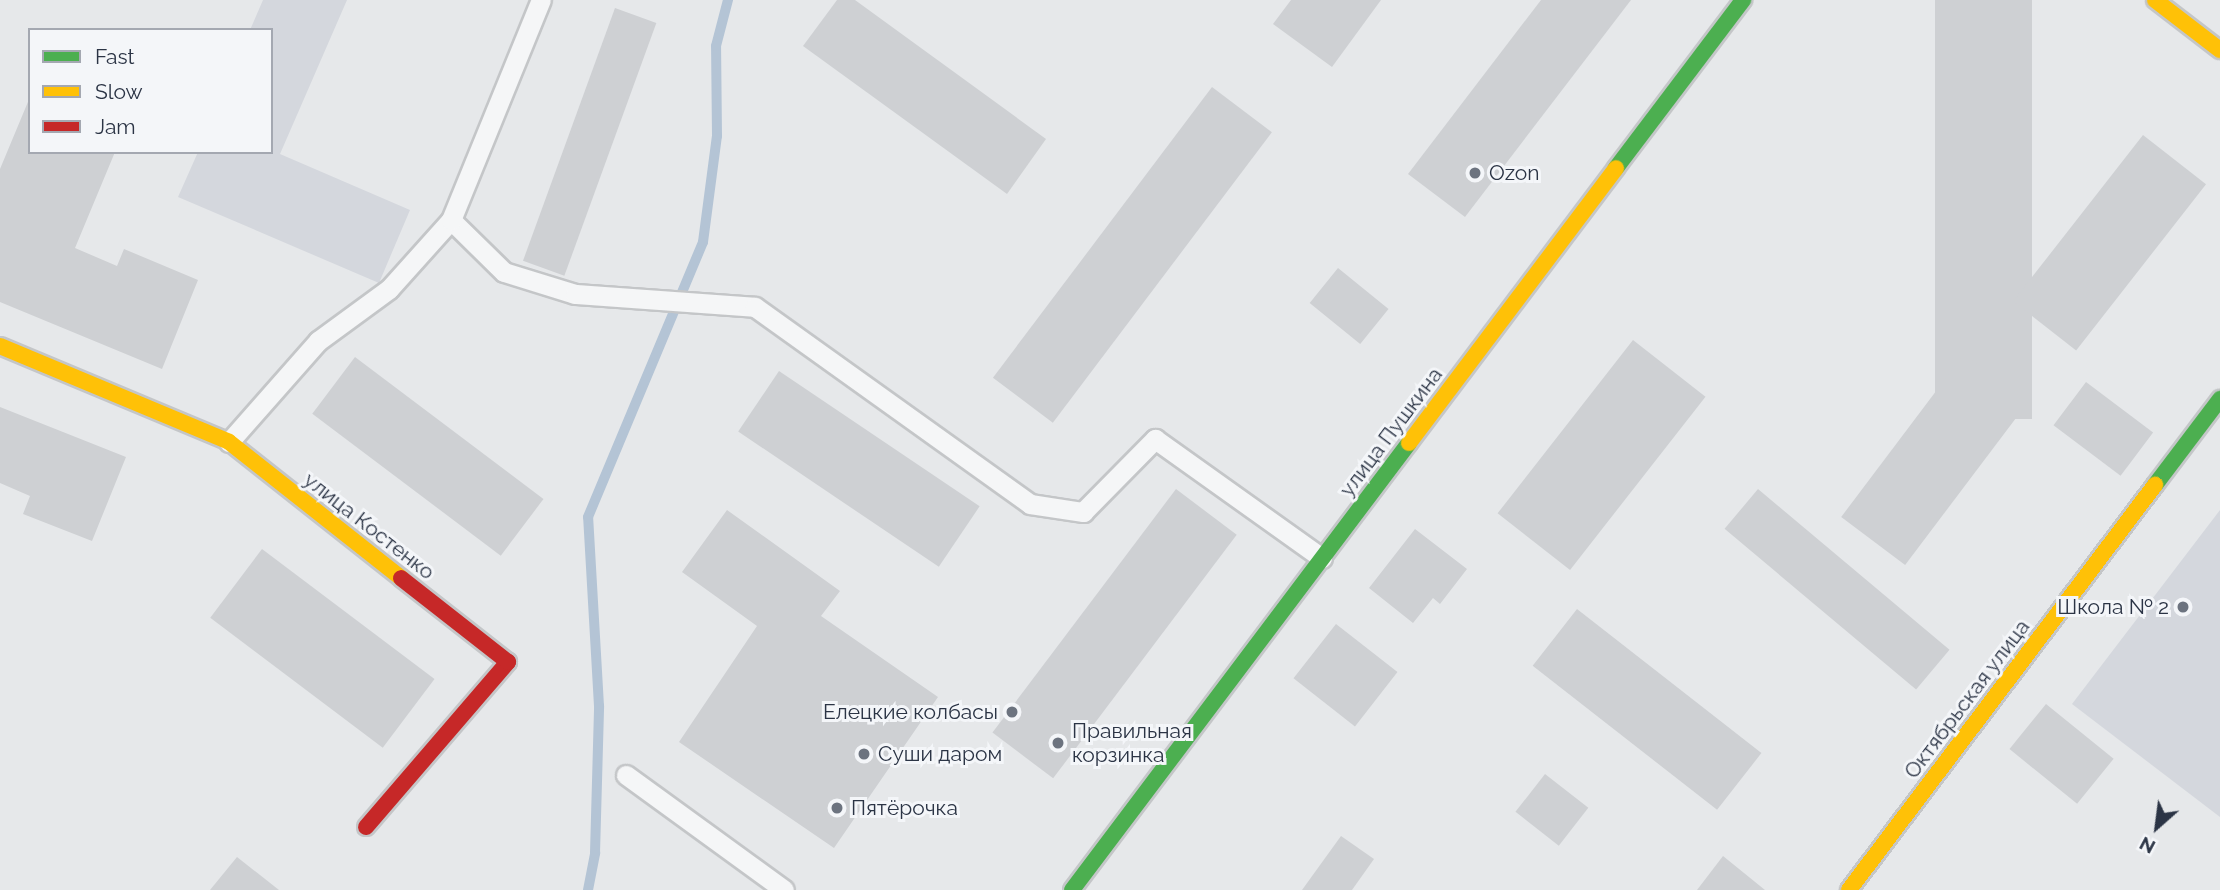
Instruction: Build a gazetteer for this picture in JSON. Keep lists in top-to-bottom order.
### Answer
{
  "streets": {
    "street": ["улица Пушкина", "улица Костенко", "Октябрьская улица"]
  },
  "places": [
    "Ozon",
    "Школа № 2",
    "Елецкие колбасы",
    "Правильная корзинка",
    "Суши даром",
    "Пятёрочка"
  ],
  "legend": ["Fast", "Slow", "Jam"],
  "north": "bottom left"
}
